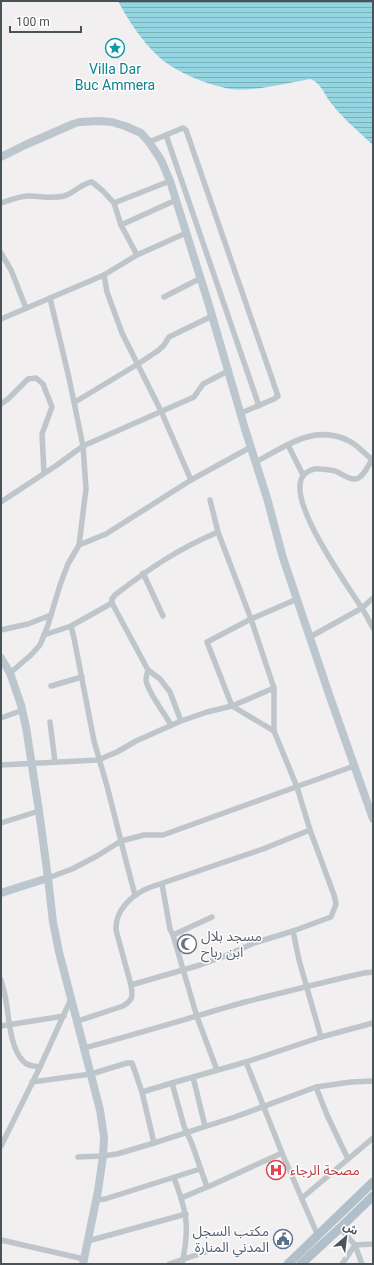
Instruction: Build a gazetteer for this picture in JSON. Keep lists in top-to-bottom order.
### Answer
{
  "places": {
    "place": ["Villa Dar Buc Ammera"],
    "mosque": ["مسجد بلال ابن رباح"],
    "hospital": ["مصحة الرجاء"],
    "public building": ["مكتب السجل المدني المنارة"]
  },
  "scale_bar": "100 m",
  "north": "top right"
}
